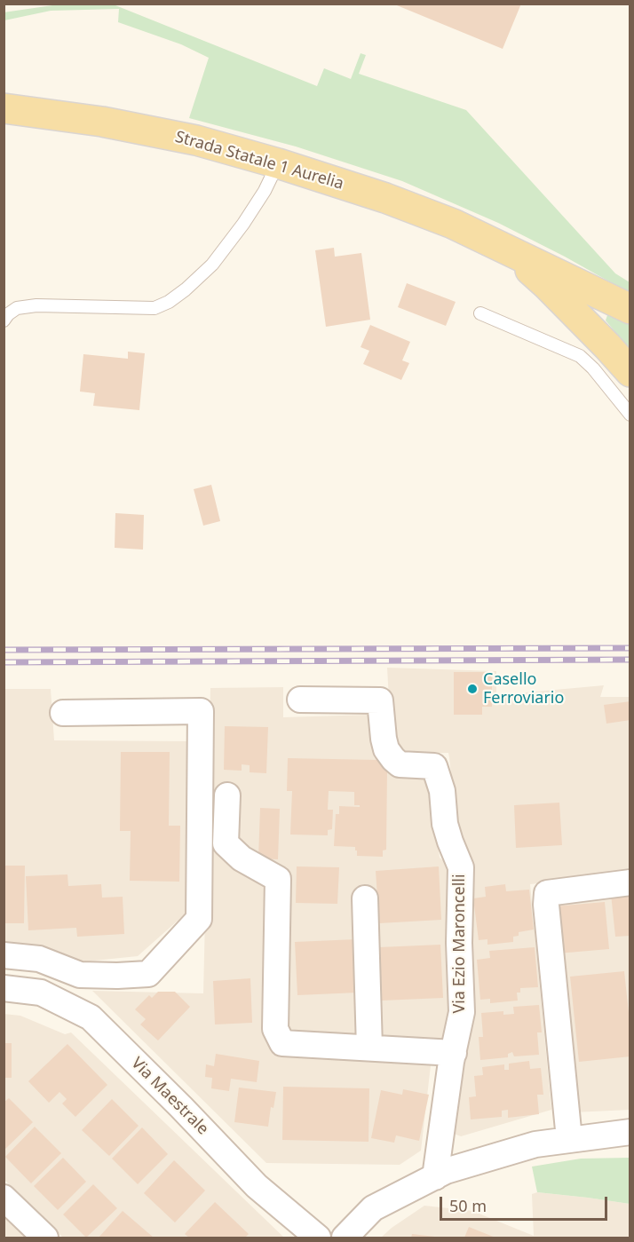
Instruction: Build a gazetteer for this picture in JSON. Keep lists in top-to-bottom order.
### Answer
{
  "streets": {
    "main road": ["Strada Statale 1 Aurelia"],
    "street": ["Via Ezio Maroncelli", "Via Maestrale"]
  },
  "places": ["Casello Ferroviario"],
  "scale_bar": "50 m"
}
